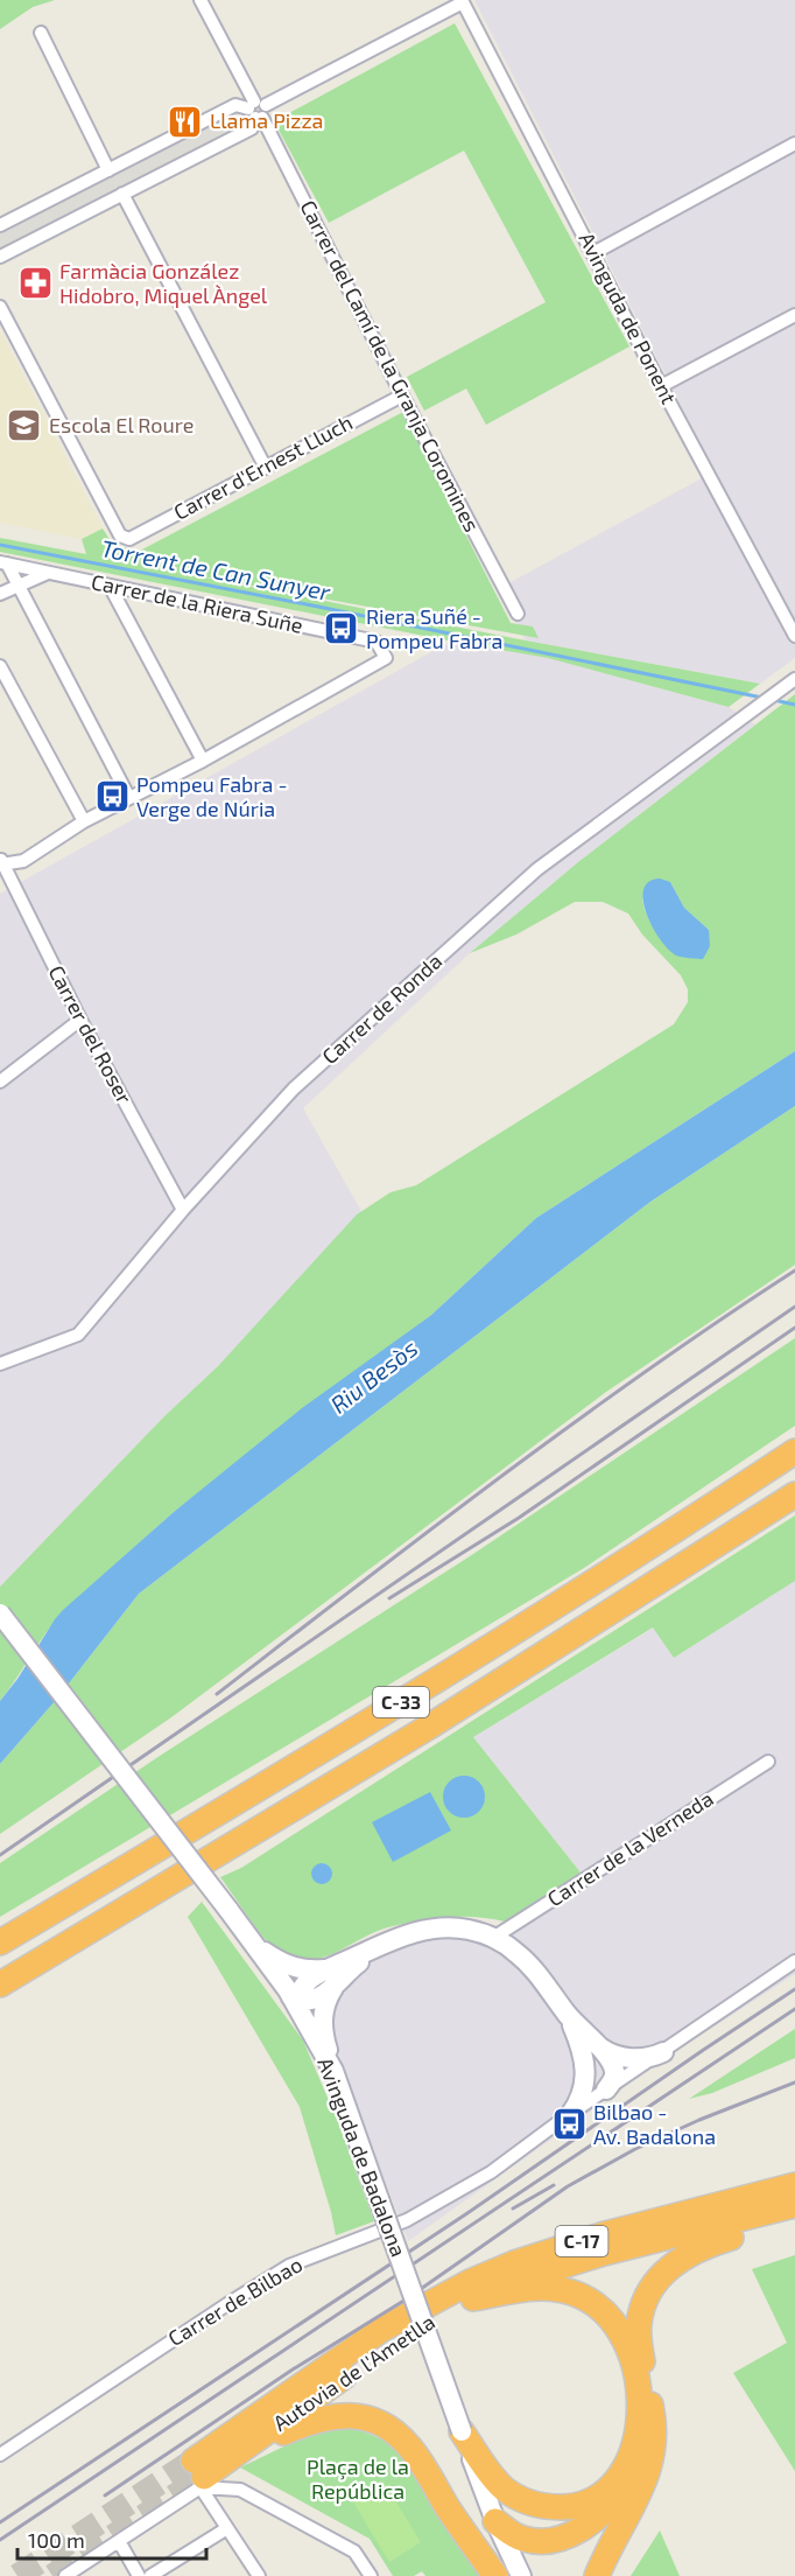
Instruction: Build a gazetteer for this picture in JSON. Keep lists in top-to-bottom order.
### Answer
{
  "streets": {
    "highway": ["C-33", "C-17", "Autovia de l'Ametlla"],
    "street": [
      "Avinguda de Ponent",
      "Carrer del Camí de la Granja Coromines",
      "Carrer d'Ernest Lluch",
      "Carrer de la Riera Suñe",
      "Carrer de Ronda",
      "Carrer del Roser",
      "Carrer de la Verneda",
      "Avinguda de Badalona",
      "Carrer de Bilbao"
    ]
  },
  "crossings": [
    ["Carrer del Camí de la Granja Coromines", "Carrer d'Ernest Lluch"],
    ["Carrer de Ronda", "Carrer del Roser"]
  ],
  "water": ["Torrent de Can Sunyer", "Riu Besòs"],
  "parks": ["Plaça de la República"],
  "places": {
    "restaurant": ["Llama Pizza"],
    "pharmacy": ["Farmàcia González Hidobro, Miquel Àngel"],
    "school or university": ["Escola El Roure"],
    "bus stop": ["Riera Suñé - Pompeu Fabra", "Pompeu Fabra - Verge de Núria", "Bilbao - Av. Badalona"]
  },
  "scale_bar": "100 m"
}
